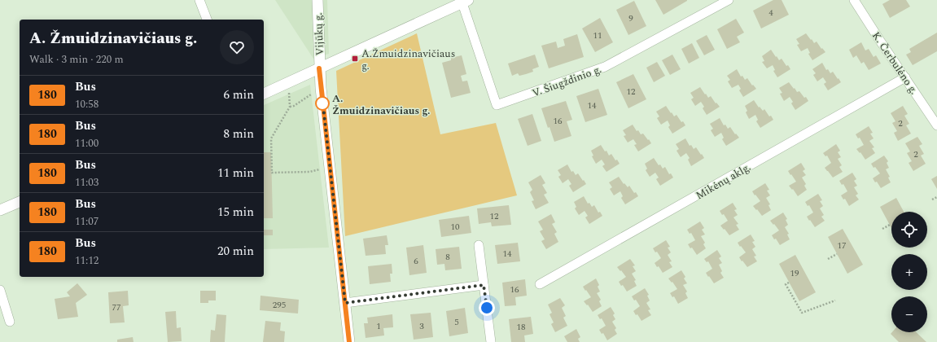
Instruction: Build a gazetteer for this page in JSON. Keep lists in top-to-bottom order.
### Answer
{
  "streets": {
    "street": [
      "Vijūkų g.",
      "K. Čerbulėno g.",
      "V. Šiugždinio g.",
      "Mikėnų aklg."
    ]
  },
  "crossings": [
    ["K. Čerbulėno g.", "Mikėnų aklg."]
  ],
  "places": {
    "transit": ["A.Žmuidzinavičiaus g."],
    "other": ["A. Žmuidzinavičiaus g."]
  },
  "lines": ["bus line 180"],
  "house_numbers": [
    "4",
    "9",
    "11",
    "12",
    "14",
    "16",
    "2",
    "2",
    "12",
    "10",
    "17",
    "14",
    "8",
    "6",
    "19",
    "16",
    "295",
    "77",
    "5",
    "1",
    "3",
    "18"
  ],
  "page": {
    "heading": ["A. Žmuidzinavičiaus g.", "Walk · 3 min · 220 m"],
    "list": [
      {
        "mark": "180",
        "name": "Bus",
        "note": "10:58",
        "value": "6 min"
      },
      {
        "mark": "180",
        "name": "Bus",
        "note": "11:00",
        "value": "8 min"
      },
      {
        "mark": "180",
        "name": "Bus",
        "note": "11:03",
        "value": "11 min"
      },
      {
        "mark": "180",
        "name": "Bus",
        "note": "11:07",
        "value": "15 min"
      },
      {
        "mark": "180",
        "name": "Bus",
        "note": "11:12",
        "value": "20 min"
      }
    ],
    "map_buttons": ["+", "−"]
  }
}
